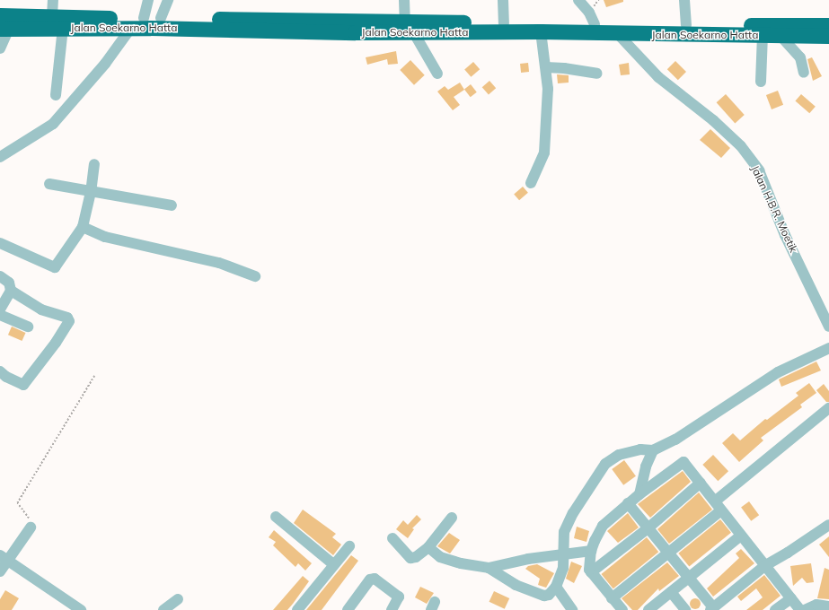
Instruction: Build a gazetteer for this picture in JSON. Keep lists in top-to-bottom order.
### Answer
{
  "streets": {
    "highway": ["Jalan Soekarno Hatta"],
    "street": ["Jalan H.B.R. Moetik"]
  },
  "crossings": [
    ["Jalan Soekarno Hatta", "Jalan H.B.R. Moetik"]
  ]
}
